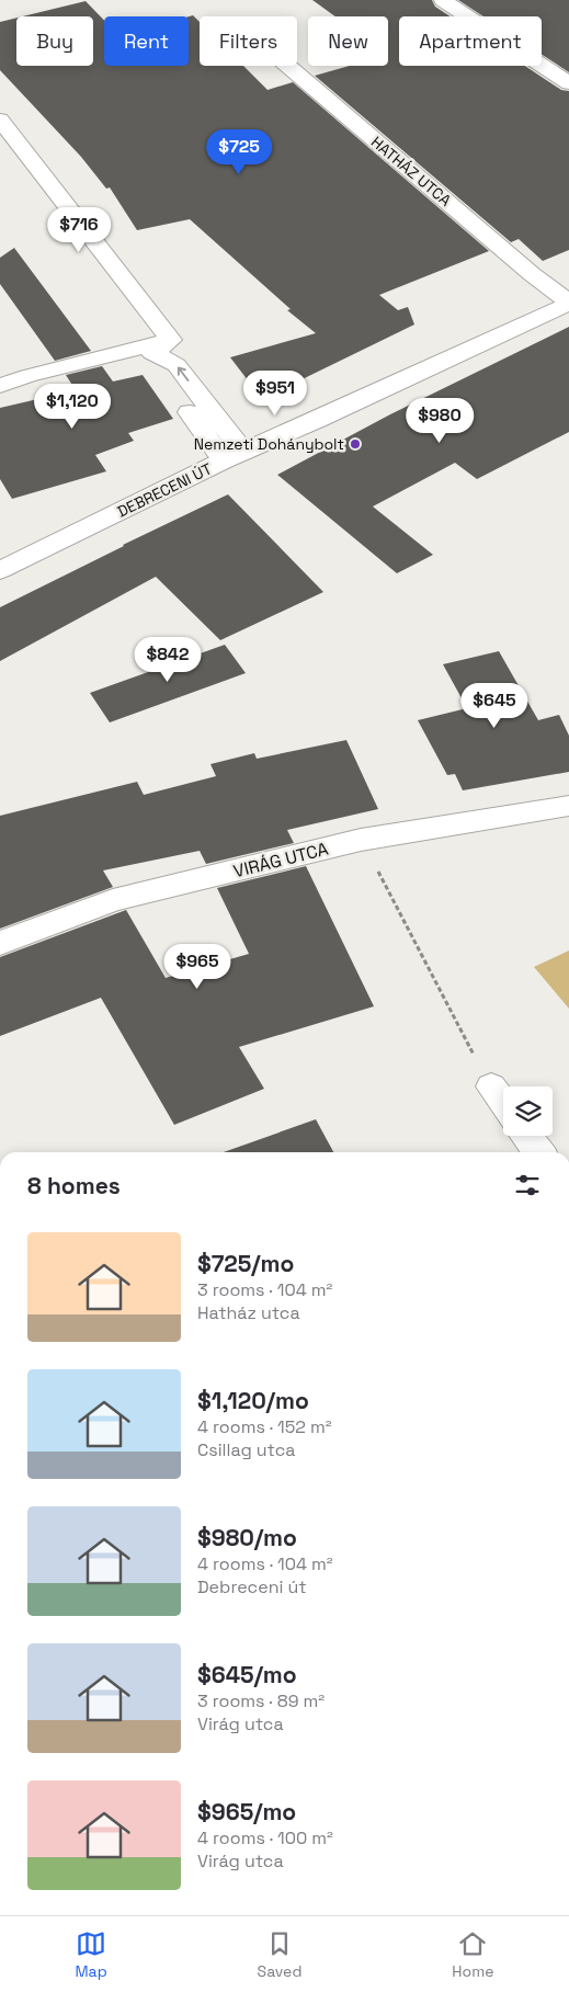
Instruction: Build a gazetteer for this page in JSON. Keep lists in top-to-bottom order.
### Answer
{
  "streets": {
    "street": ["HATHÁZ UTCA", "DEBRECENI ÚT", "VIRÁG UTCA"]
  },
  "crossings": [
    ["HATHÁZ UTCA", "DEBRECENI ÚT"]
  ],
  "places": ["Nemzeti Dohánybolt"],
  "page": {
    "chip": [
      "Buy",
      "Rent",
      "Filters",
      "New",
      "Apartment"
    ],
    "price": [
      "$725",
      "$716",
      "$951",
      "$1,120",
      "$980",
      "$842",
      "$645",
      "$965"
    ],
    "heading": "8 homes",
    "list": [
      {
        "name": "$725/mo",
        "note": "3 rooms · 104 m² · Hatház utca"
      },
      {
        "name": "$1,120/mo",
        "note": "4 rooms · 152 m² · Csillag utca"
      },
      {
        "name": "$980/mo",
        "note": "4 rooms · 104 m² · Debreceni út"
      },
      {
        "name": "$645/mo",
        "note": "3 rooms · 89 m² · Virág utca"
      },
      {
        "name": "$965/mo",
        "note": "4 rooms · 100 m² · Virág utca"
      }
    ],
    "tabs": ["Map", "Saved", "Home"]
  }
}
